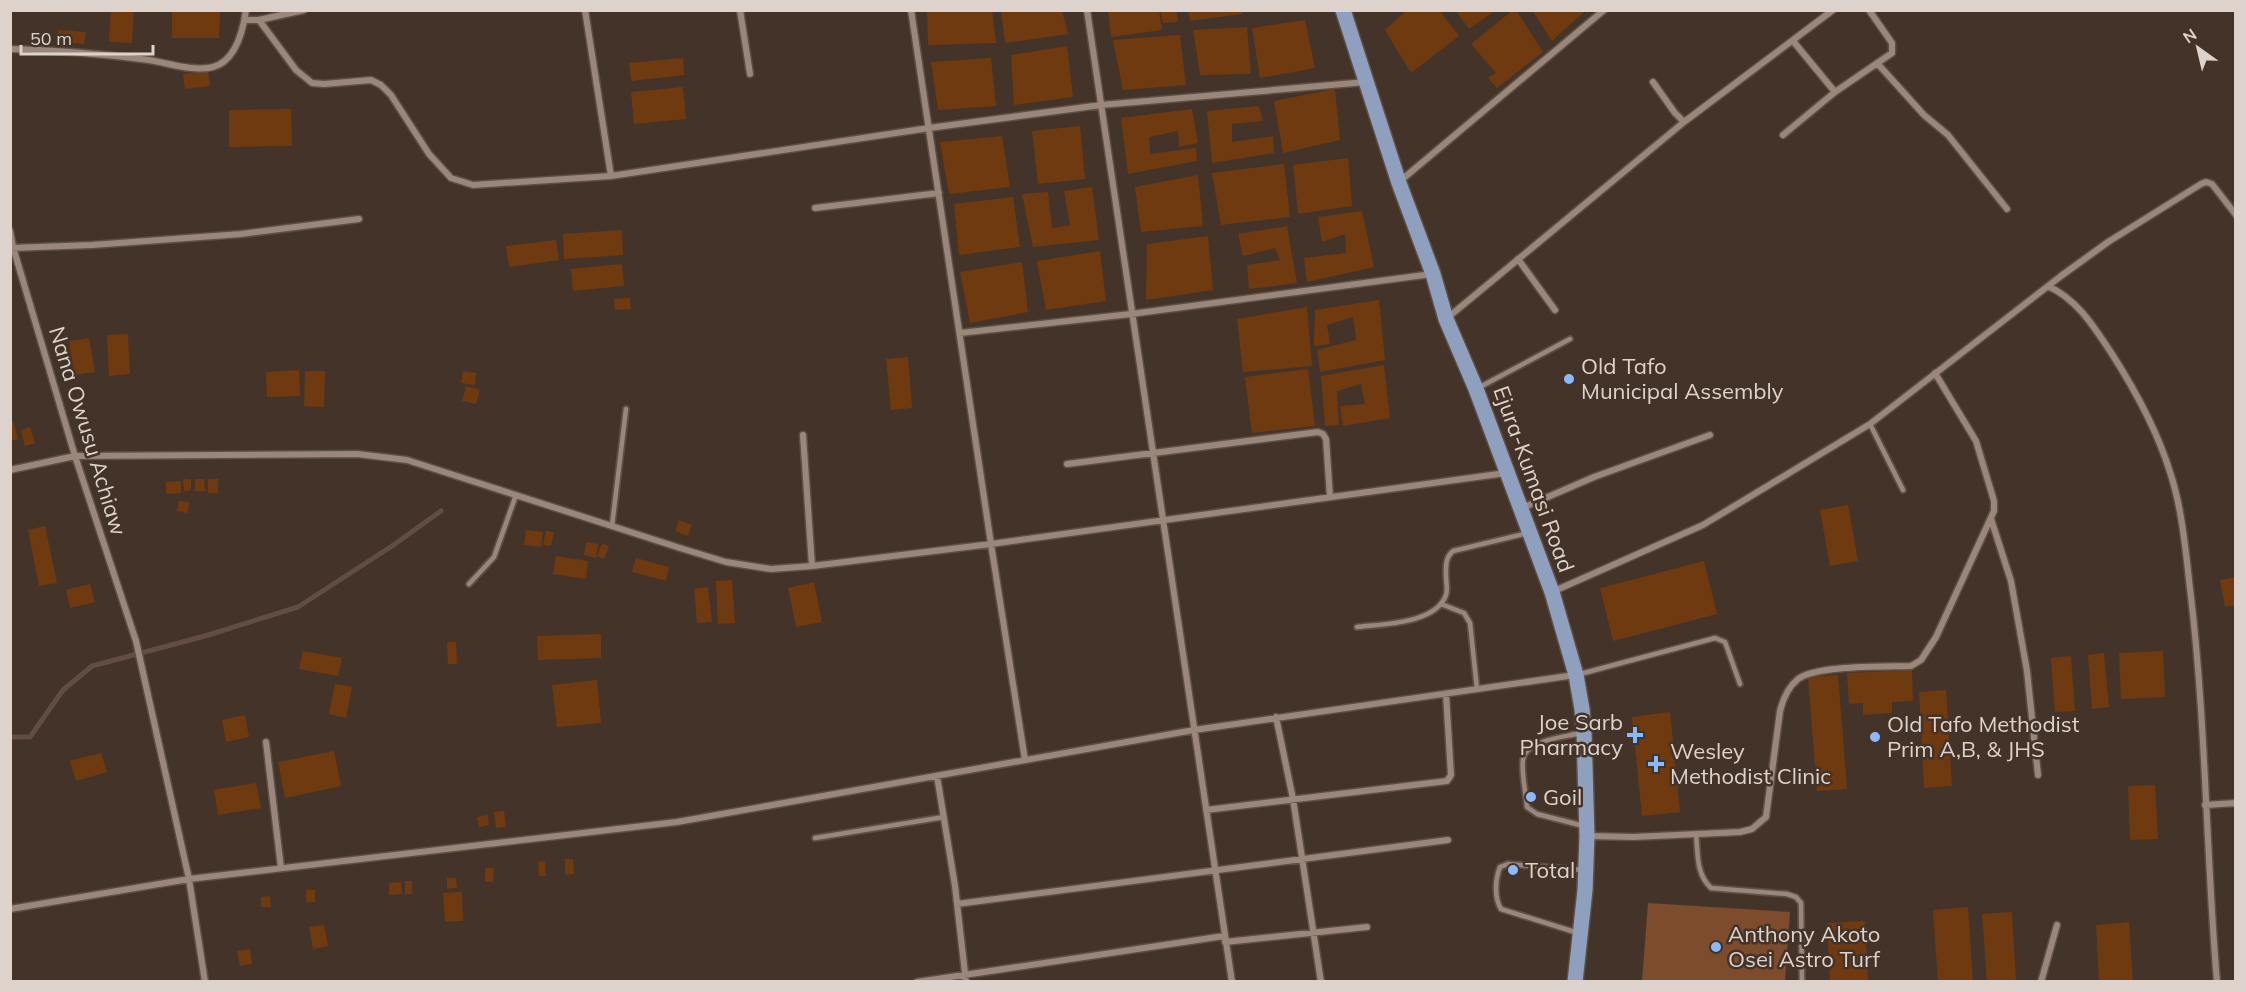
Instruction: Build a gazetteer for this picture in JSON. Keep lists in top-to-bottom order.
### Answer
{
  "streets": {
    "main road": ["Ejura-Kumasi Road"],
    "street": ["Nana Owusu Achiaw"]
  },
  "places": {
    "other": [
      "Old Tafo Municipal Assembly",
      "Old Tafo Methodist Prim A,B, & JHS",
      "Goil",
      "Total",
      "Anthony Akoto Osei Astro Turf"
    ],
    "health": ["Joe Sarb Pharmacy", "Wesley Methodist Clinic"]
  },
  "scale_bar": "50 m",
  "north": "top left"
}
